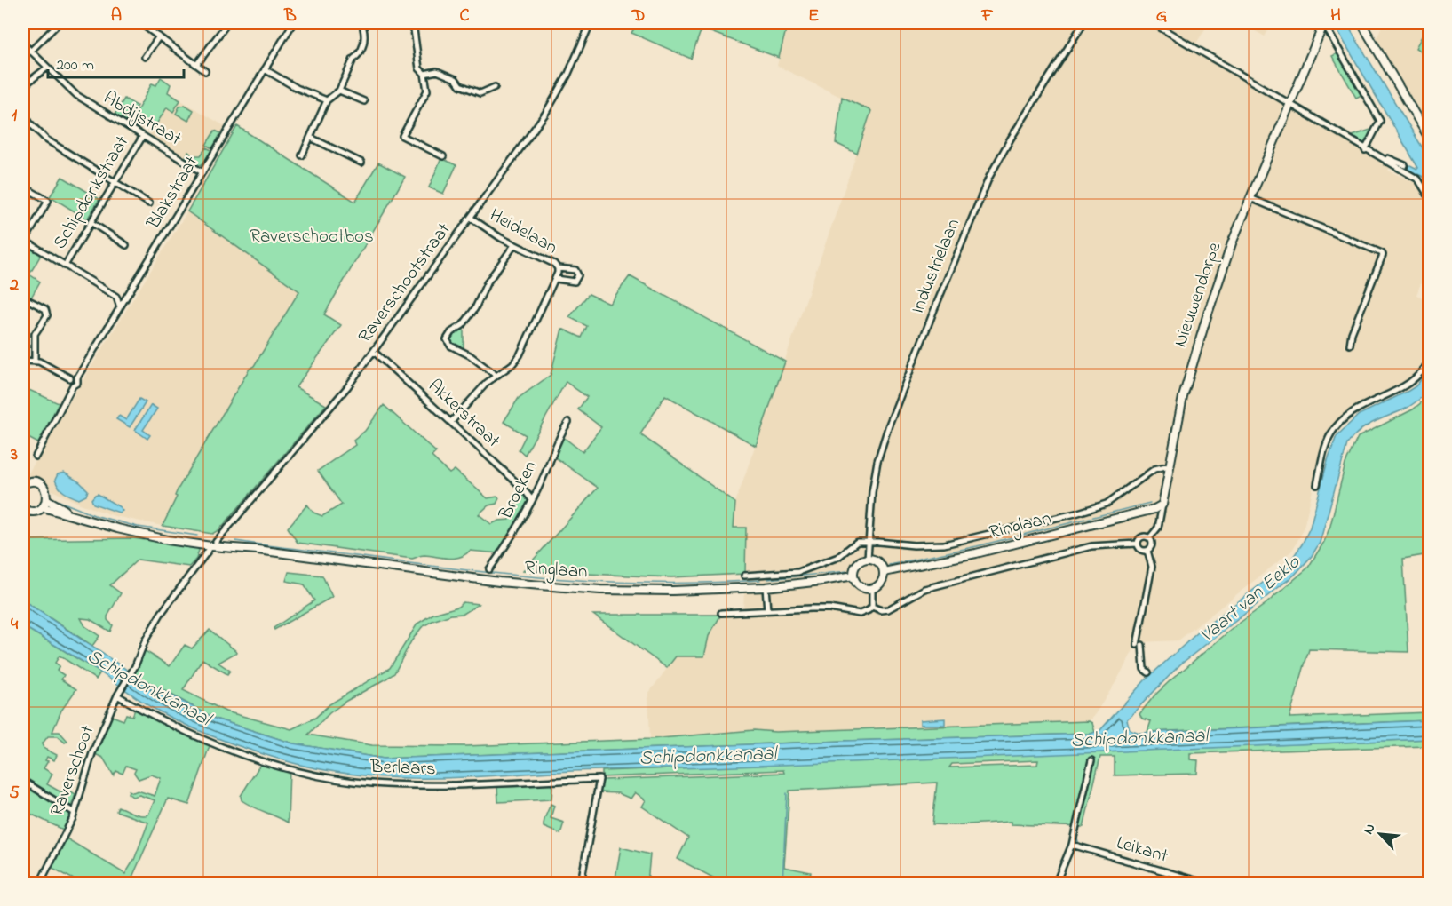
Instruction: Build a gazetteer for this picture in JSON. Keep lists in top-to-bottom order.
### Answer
{
  "streets": {
    "main road": ["Nieuwendorpe", "Ringlaan"],
    "street": [
      "Abdijstraat",
      "Schipdonkstraat",
      "Blakstraat",
      "Heidelaan",
      "Industrielaan",
      "Raverschootstraat",
      "Akkerstraat",
      "Broeken",
      "Berlaars",
      "Raverschoot",
      "Leikant"
    ]
  },
  "crossings": [
    ["Abdijstraat", "Schipdonkstraat"],
    ["Abdijstraat", "Blakstraat"],
    ["Heidelaan", "Raverschootstraat"],
    ["Industrielaan", "Ringlaan"],
    ["Raverschootstraat", "Akkerstraat"],
    ["Raverschootstraat", "Ringlaan"],
    ["Raverschootstraat", "Raverschoot"],
    ["Nieuwendorpe", "Ringlaan"],
    ["Akkerstraat", "Broeken"],
    ["Berlaars", "Raverschoot"]
  ],
  "water": ["Vaart van Eeklo", "Schipdonkkanaal"],
  "parks": ["Raverschootbos"],
  "scale_bar": "200 m",
  "north": "top left",
  "grid": {
    "columns": [
      "A",
      "B",
      "C",
      "D",
      "E",
      "F",
      "G",
      "H"
    ],
    "rows": [
      "1",
      "2",
      "3",
      "4",
      "5"
    ]
  }
}
